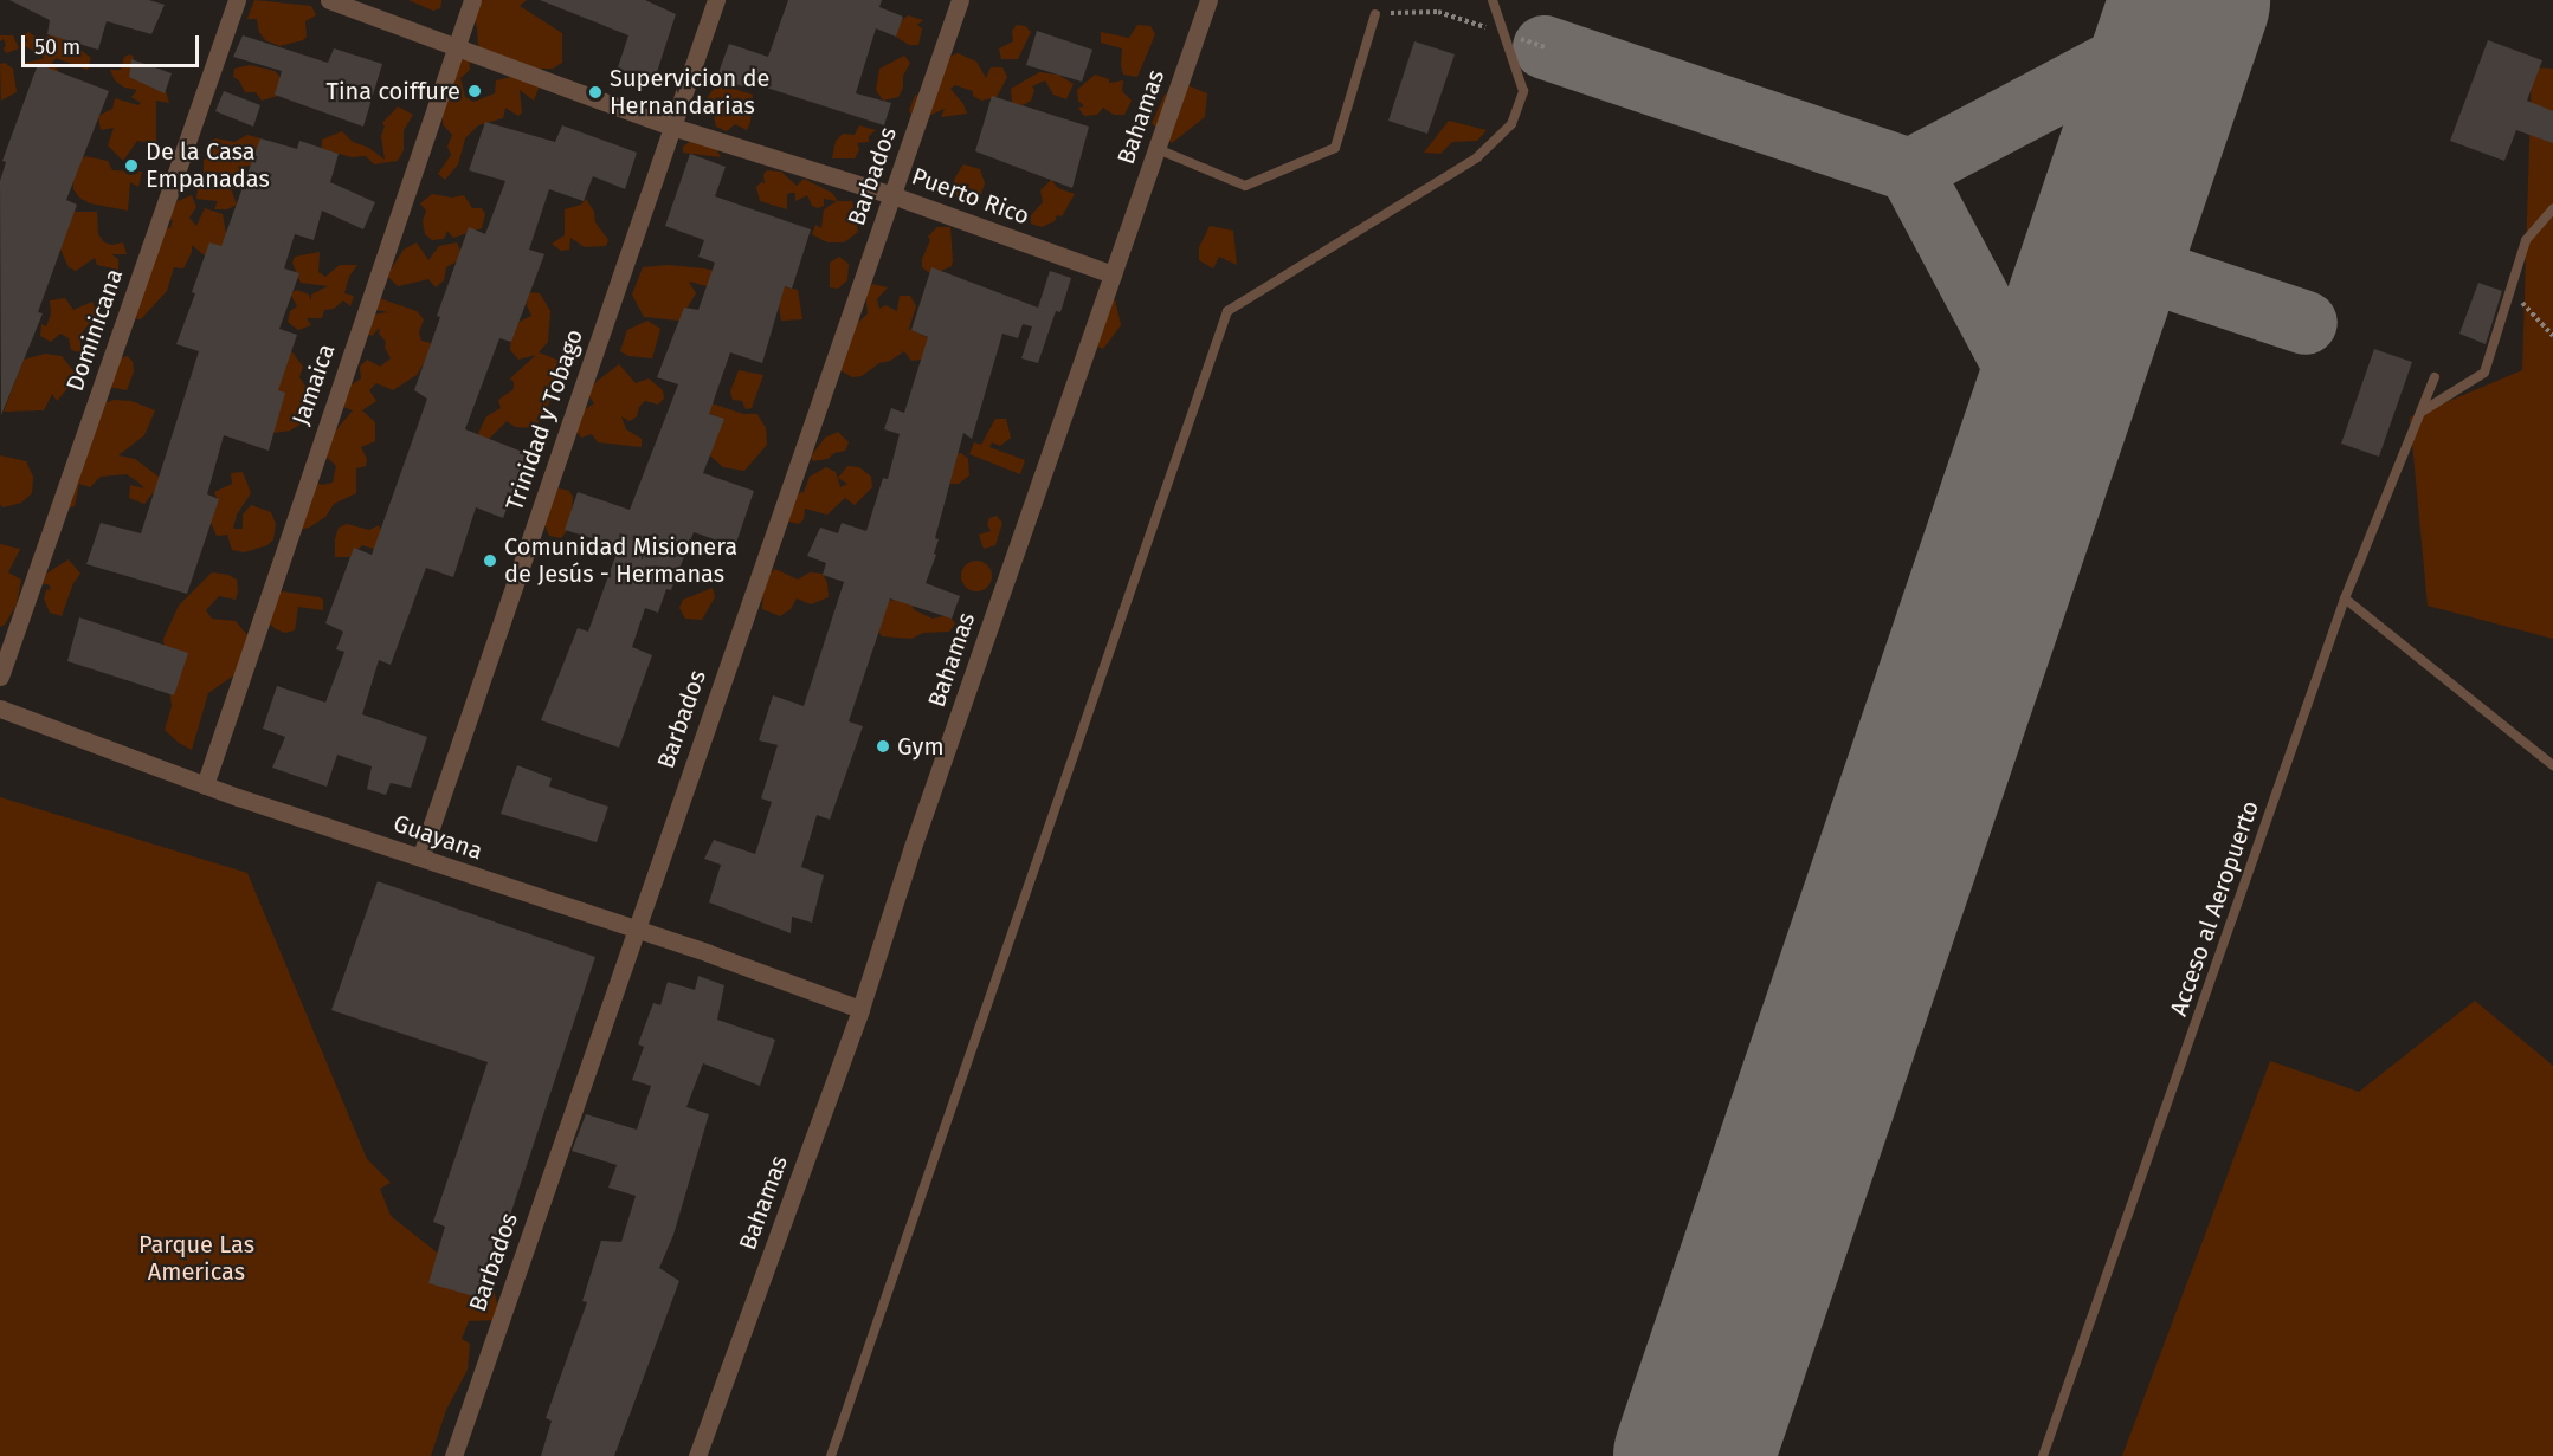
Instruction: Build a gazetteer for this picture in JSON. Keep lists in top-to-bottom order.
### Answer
{
  "streets": {
    "street": [
      "Bahamas",
      "Barbados",
      "Puerto Rico",
      "Dominicana",
      "Jamaica",
      "Trinidad y Tobago",
      "Guayana"
    ],
    "lane": ["Acceso al Aeropuerto"]
  },
  "crossings": [
    ["Bahamas", "Puerto Rico"],
    ["Bahamas", "Guayana"],
    ["Barbados", "Puerto Rico"],
    ["Barbados", "Guayana"],
    ["Puerto Rico", "Jamaica"],
    ["Puerto Rico", "Trinidad y Tobago"],
    ["Jamaica", "Guayana"],
    ["Trinidad y Tobago", "Guayana"]
  ],
  "parks": ["Parque Las Americas"],
  "places": [
    "Tina coiffure",
    "Supervicion de Hernandarias",
    "De la Casa Empanadas",
    "Comunidad Misionera de Jesús - Hermanas",
    "Gym"
  ],
  "scale_bar": "50 m"
}
